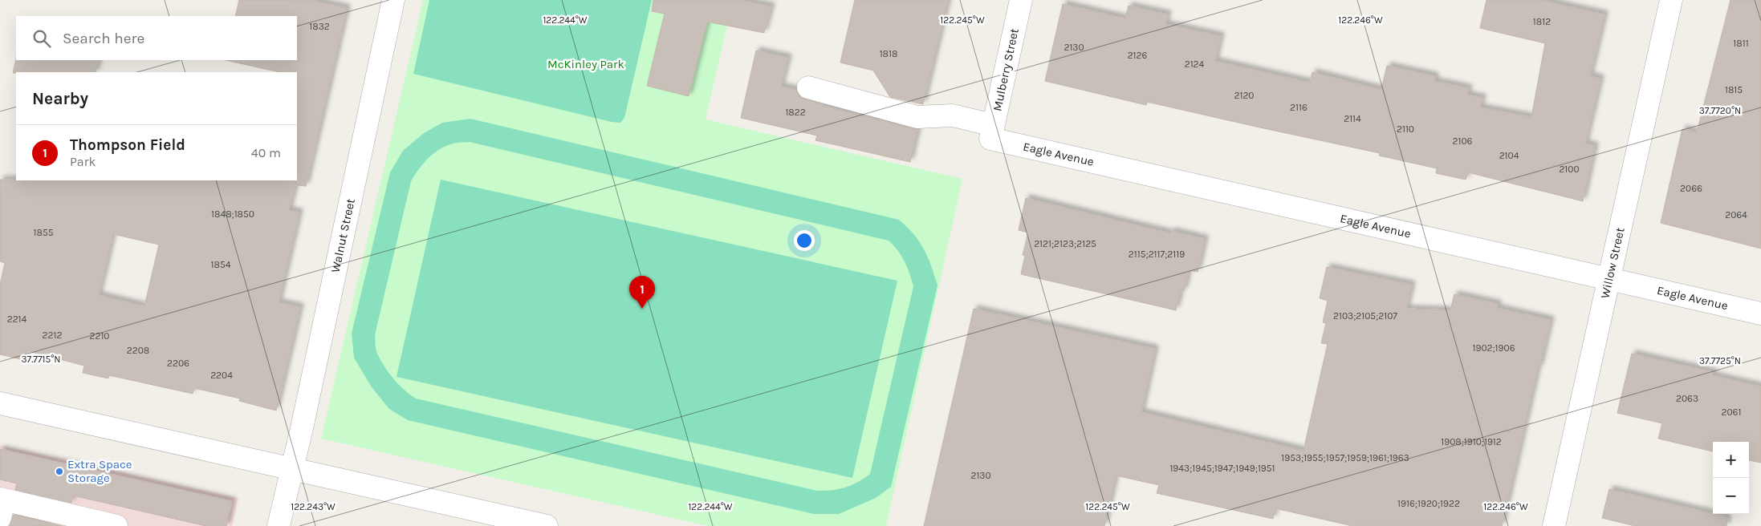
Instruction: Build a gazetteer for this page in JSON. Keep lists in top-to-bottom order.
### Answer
{
  "streets": {
    "street": [
      "Mulberry Street",
      "Eagle Avenue",
      "Walnut Street",
      "Willow Street"
    ]
  },
  "crossings": [
    ["Mulberry Street", "Eagle Avenue"],
    ["Eagle Avenue", "Willow Street"]
  ],
  "parks": ["McKinley Park"],
  "places": ["Extra Space Storage"],
  "house_numbers": [
    "1812",
    "1832",
    "1811",
    "2130",
    "1818",
    "2126",
    "2124",
    "1815",
    "2120",
    "2116",
    "1822",
    "2114",
    "2110",
    "2106",
    "2104",
    "2100",
    "2066",
    "1848;1850",
    "2064",
    "1855",
    "2121;2123;2125",
    "2115;2117;2119",
    "1854",
    "2103;2105;2107",
    "2214",
    "2212",
    "2210",
    "1902;1906",
    "2208",
    "2206",
    "2204",
    "2063",
    "2061",
    "1908;1910;1912",
    "1953;1955;1957;1959;1961;1963",
    "1943;1945;1947;1949;1951",
    "2130",
    "1916;1920;1922"
  ],
  "page": {
    "search": "Search here",
    "heading": "Nearby",
    "list": [
      {
        "mark": "1",
        "name": "Thompson Field",
        "note": "Park",
        "value": "40 m"
      }
    ],
    "pins": "1",
    "map_buttons": ["+", "−"]
  },
  "coordinates": [
    "122.244°W",
    "122.245°W",
    "122.246°W",
    "37.7720°N",
    "37.7715°N",
    "37.7725°N",
    "122.243°W"
  ]
}
